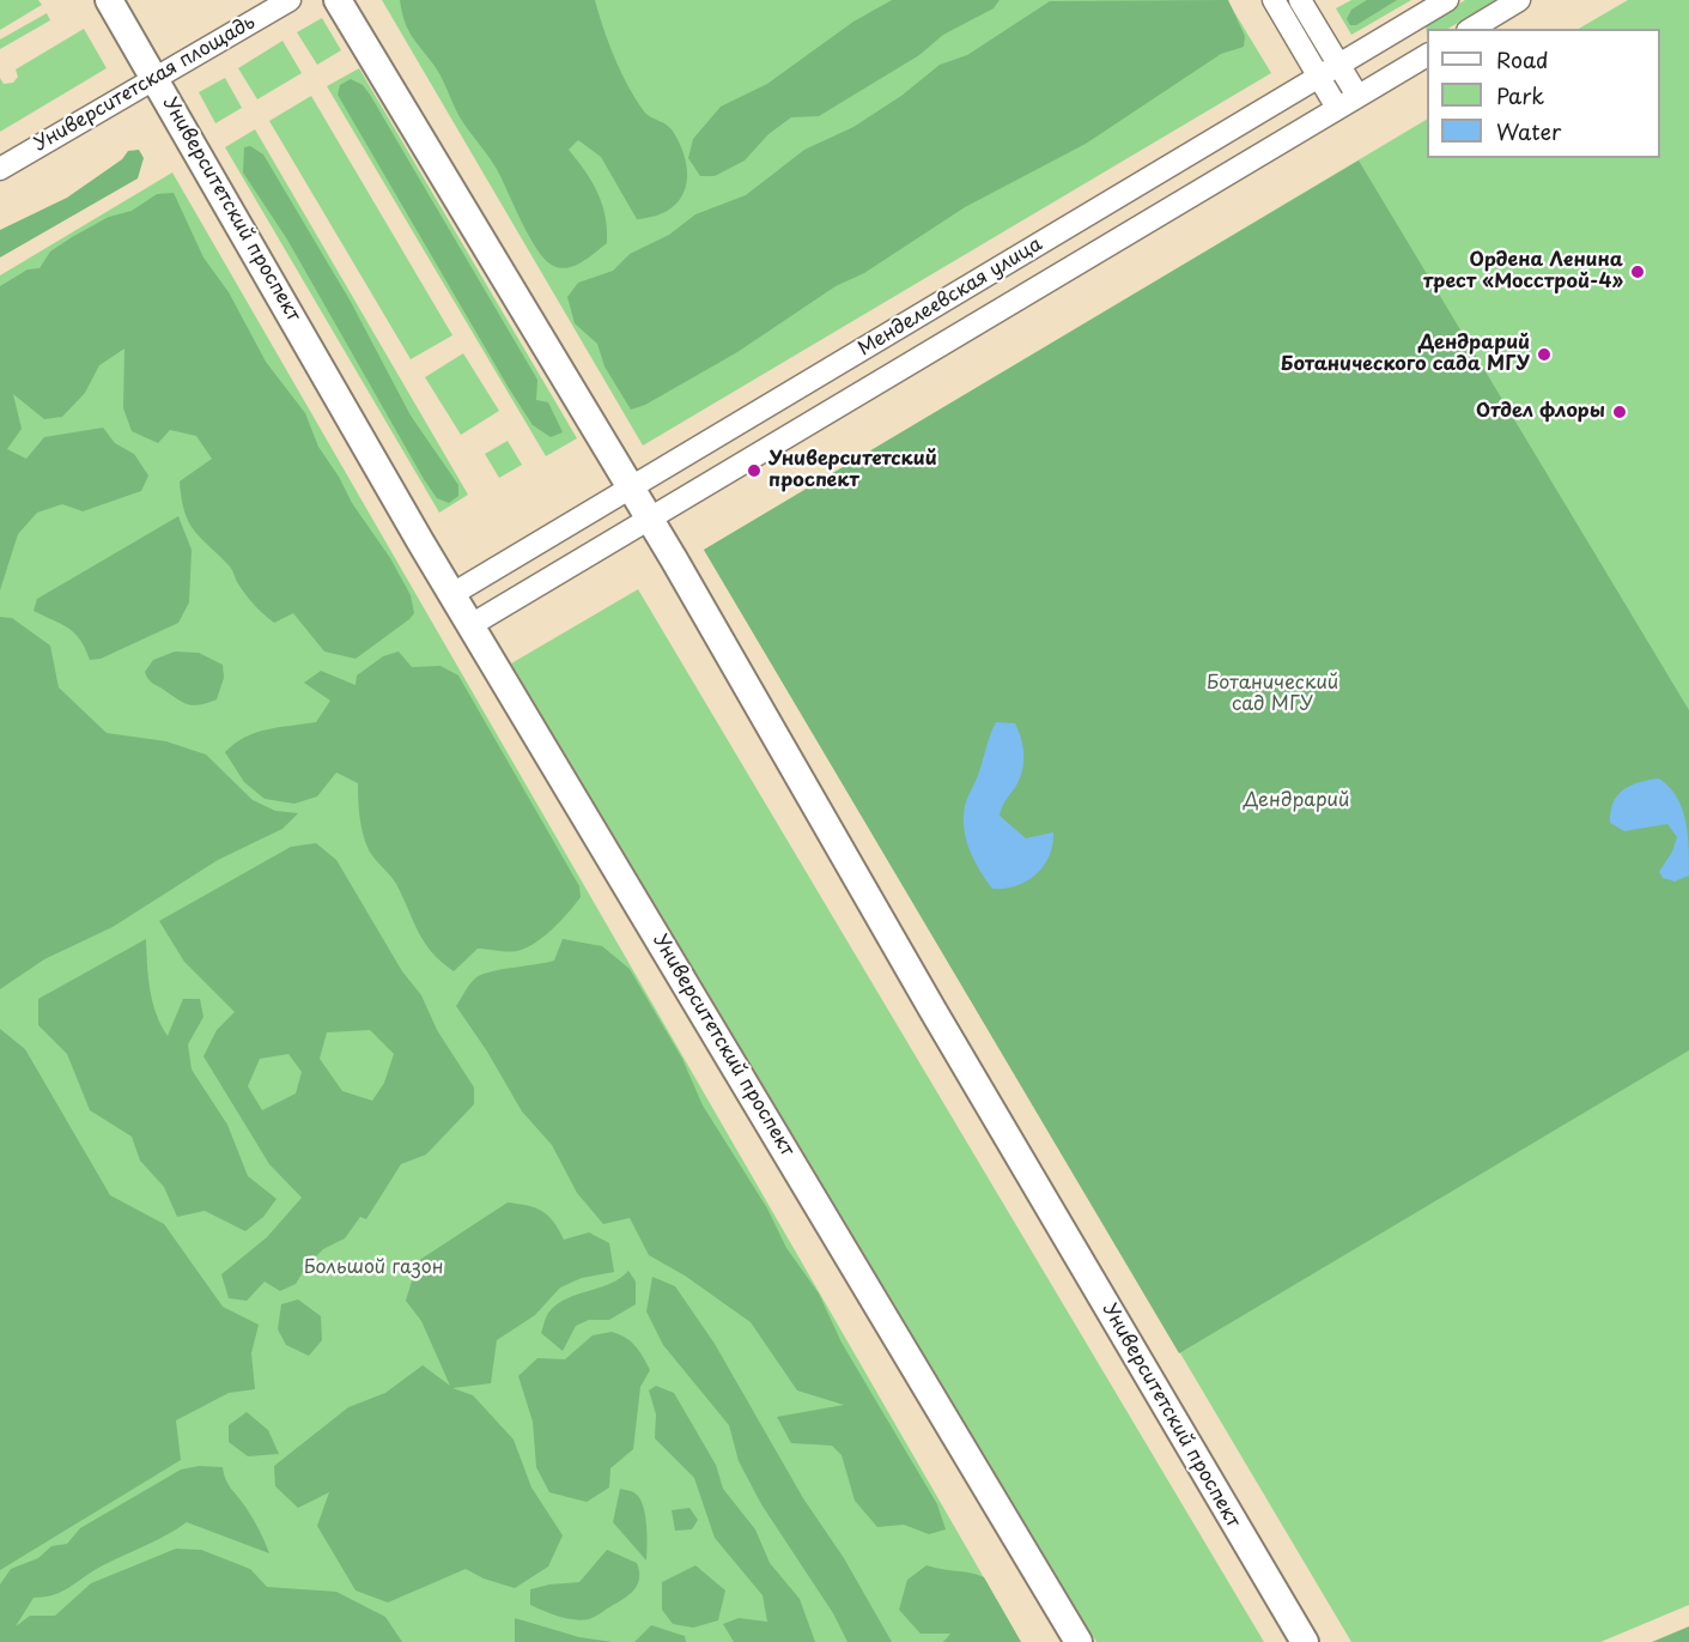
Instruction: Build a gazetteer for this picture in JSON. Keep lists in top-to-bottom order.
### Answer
{
  "streets": {
    "main road": ["Университетский проспект"],
    "street": ["Университетская площадь", "Менделеевская улица"]
  },
  "crossings": [
    ["Университетская площадь", "Университетский проспект"],
    ["Университетский проспект", "Менделеевская улица"]
  ],
  "parks": ["Ботанический сад МГУ", "Дендрарий", "Большой газон"],
  "places": [
    "Ордена Ленина трест «Мосстрой-4»",
    "Дендрарий Ботанического сада МГУ",
    "Отдел флоры",
    "Университетский проспект"
  ],
  "legend": ["Road", "Park", "Water"]
}
